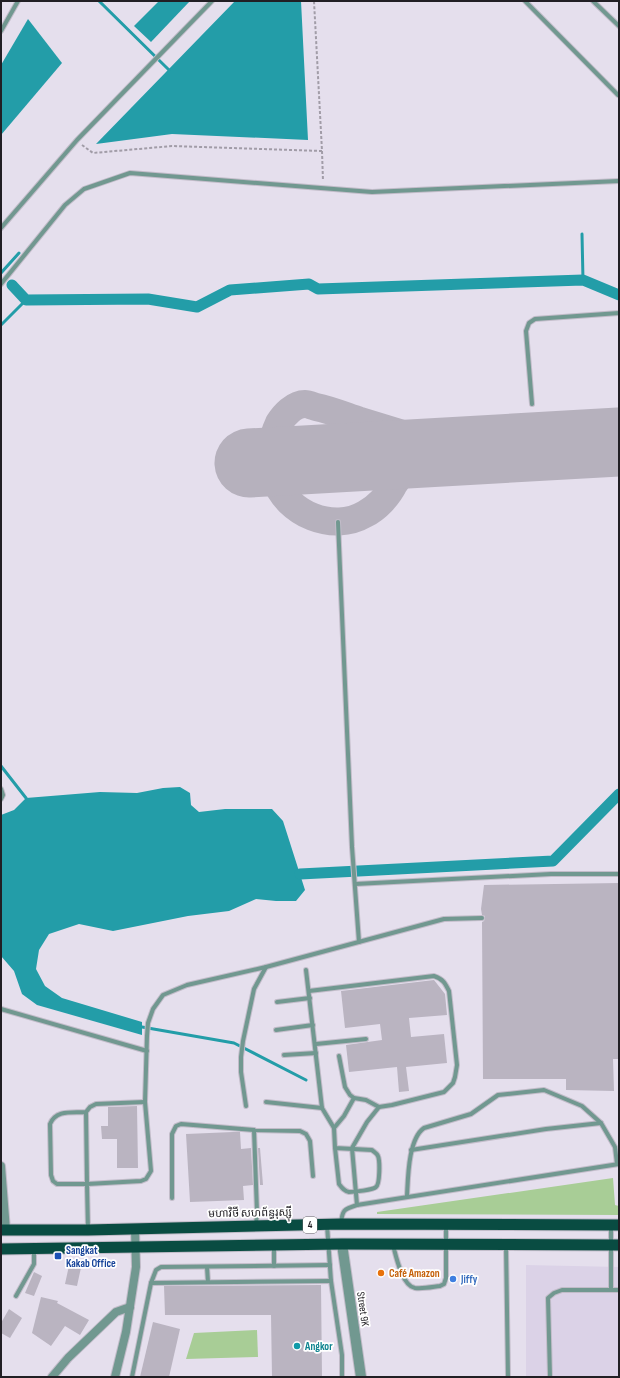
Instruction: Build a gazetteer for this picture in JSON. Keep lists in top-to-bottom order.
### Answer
{
  "streets": {
    "highway": ["មហាវិថី សហព័ន្ធរុស្ស៊ី", "4"],
    "street": ["Street 9K"]
  },
  "crossings": [
    ["4", "Street 9K"]
  ],
  "places": {
    "transit": ["Sangkat Kakab Office"],
    "other": ["Café Amazon", "Jiffy", "Angkor"]
  }
}
